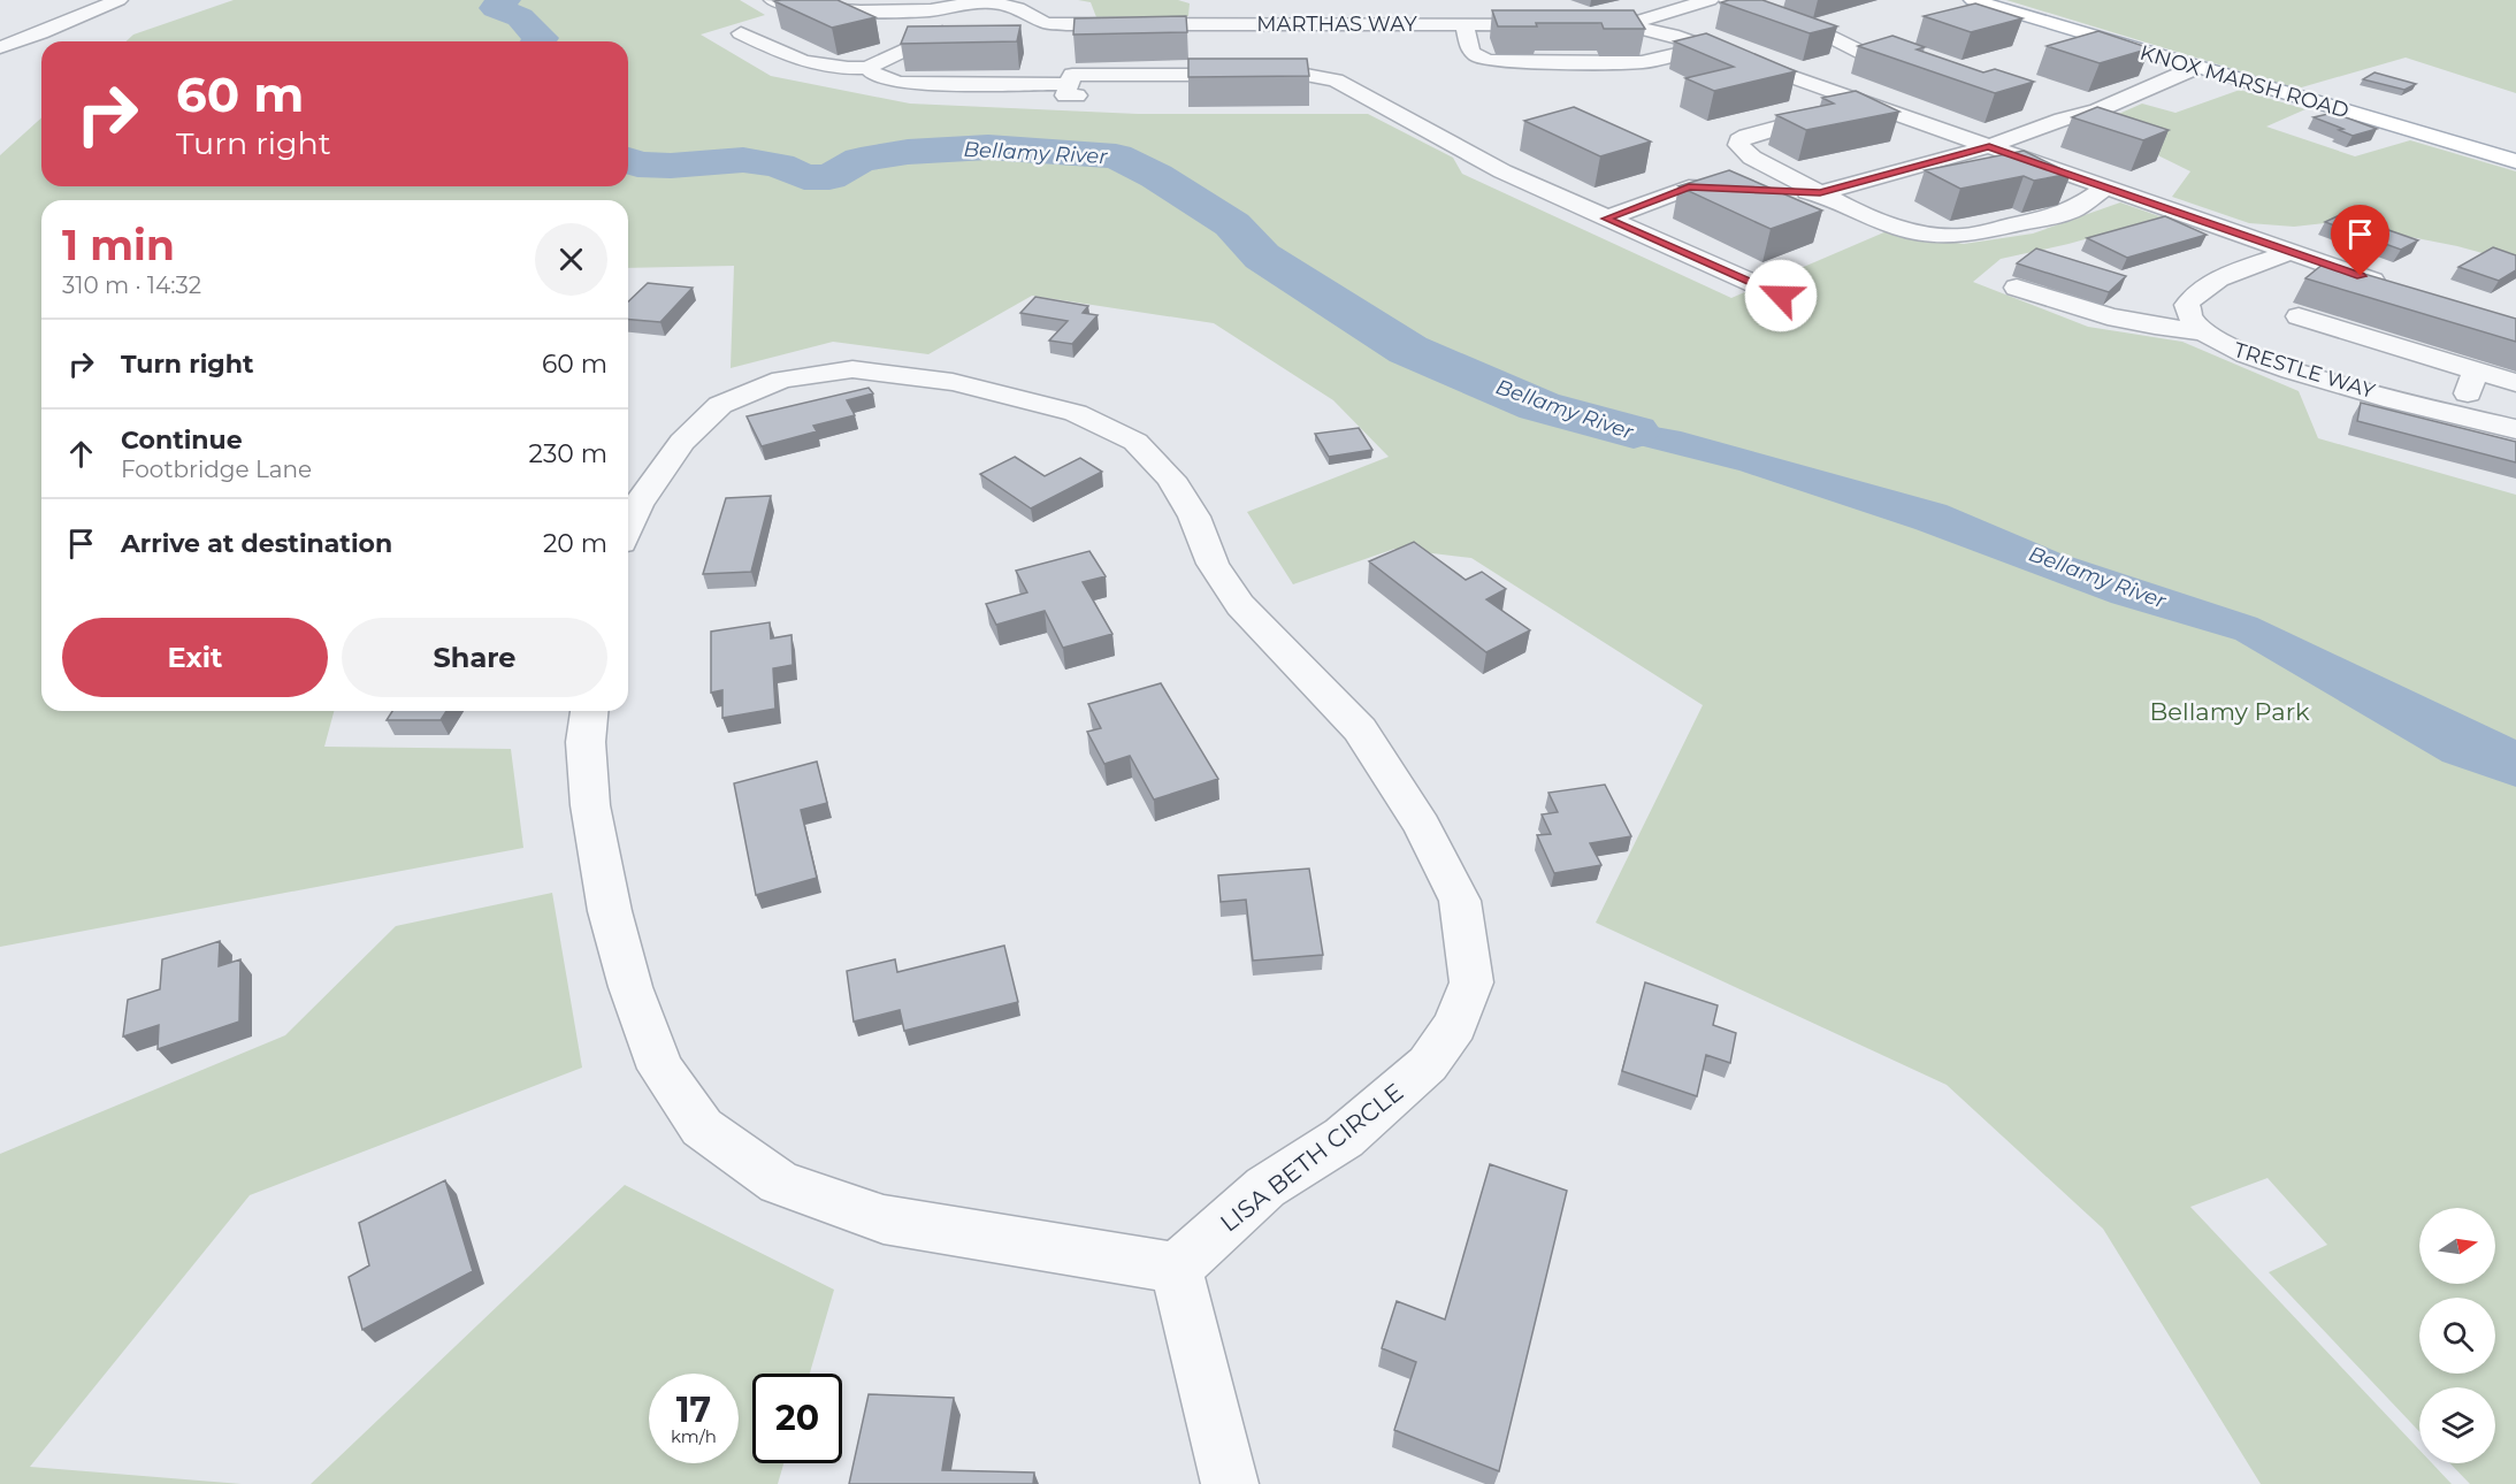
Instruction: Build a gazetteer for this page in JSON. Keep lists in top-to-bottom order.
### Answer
{
  "streets": {
    "main road": ["KNOX MARSH ROAD"],
    "street": ["MARTHAS WAY", "TRESTLE WAY", "LISA BETH CIRCLE"]
  },
  "water": ["Bellamy River"],
  "parks": ["Bellamy Park"],
  "north": "right",
  "page": {
    "turn": ["60 m", "Turn right"],
    "heading": ["1 min", "310 m · 14:32"],
    "list": [
      {
        "name": "Turn right",
        "value": "60 m"
      },
      {
        "name": "Continue",
        "note": "Footbridge Lane",
        "value": "230 m"
      },
      {
        "name": "Arrive at destination",
        "value": "20 m"
      }
    ],
    "buttons": ["Exit", "Share"],
    "speed": "17 km/h",
    "limit": "20"
  }
}
